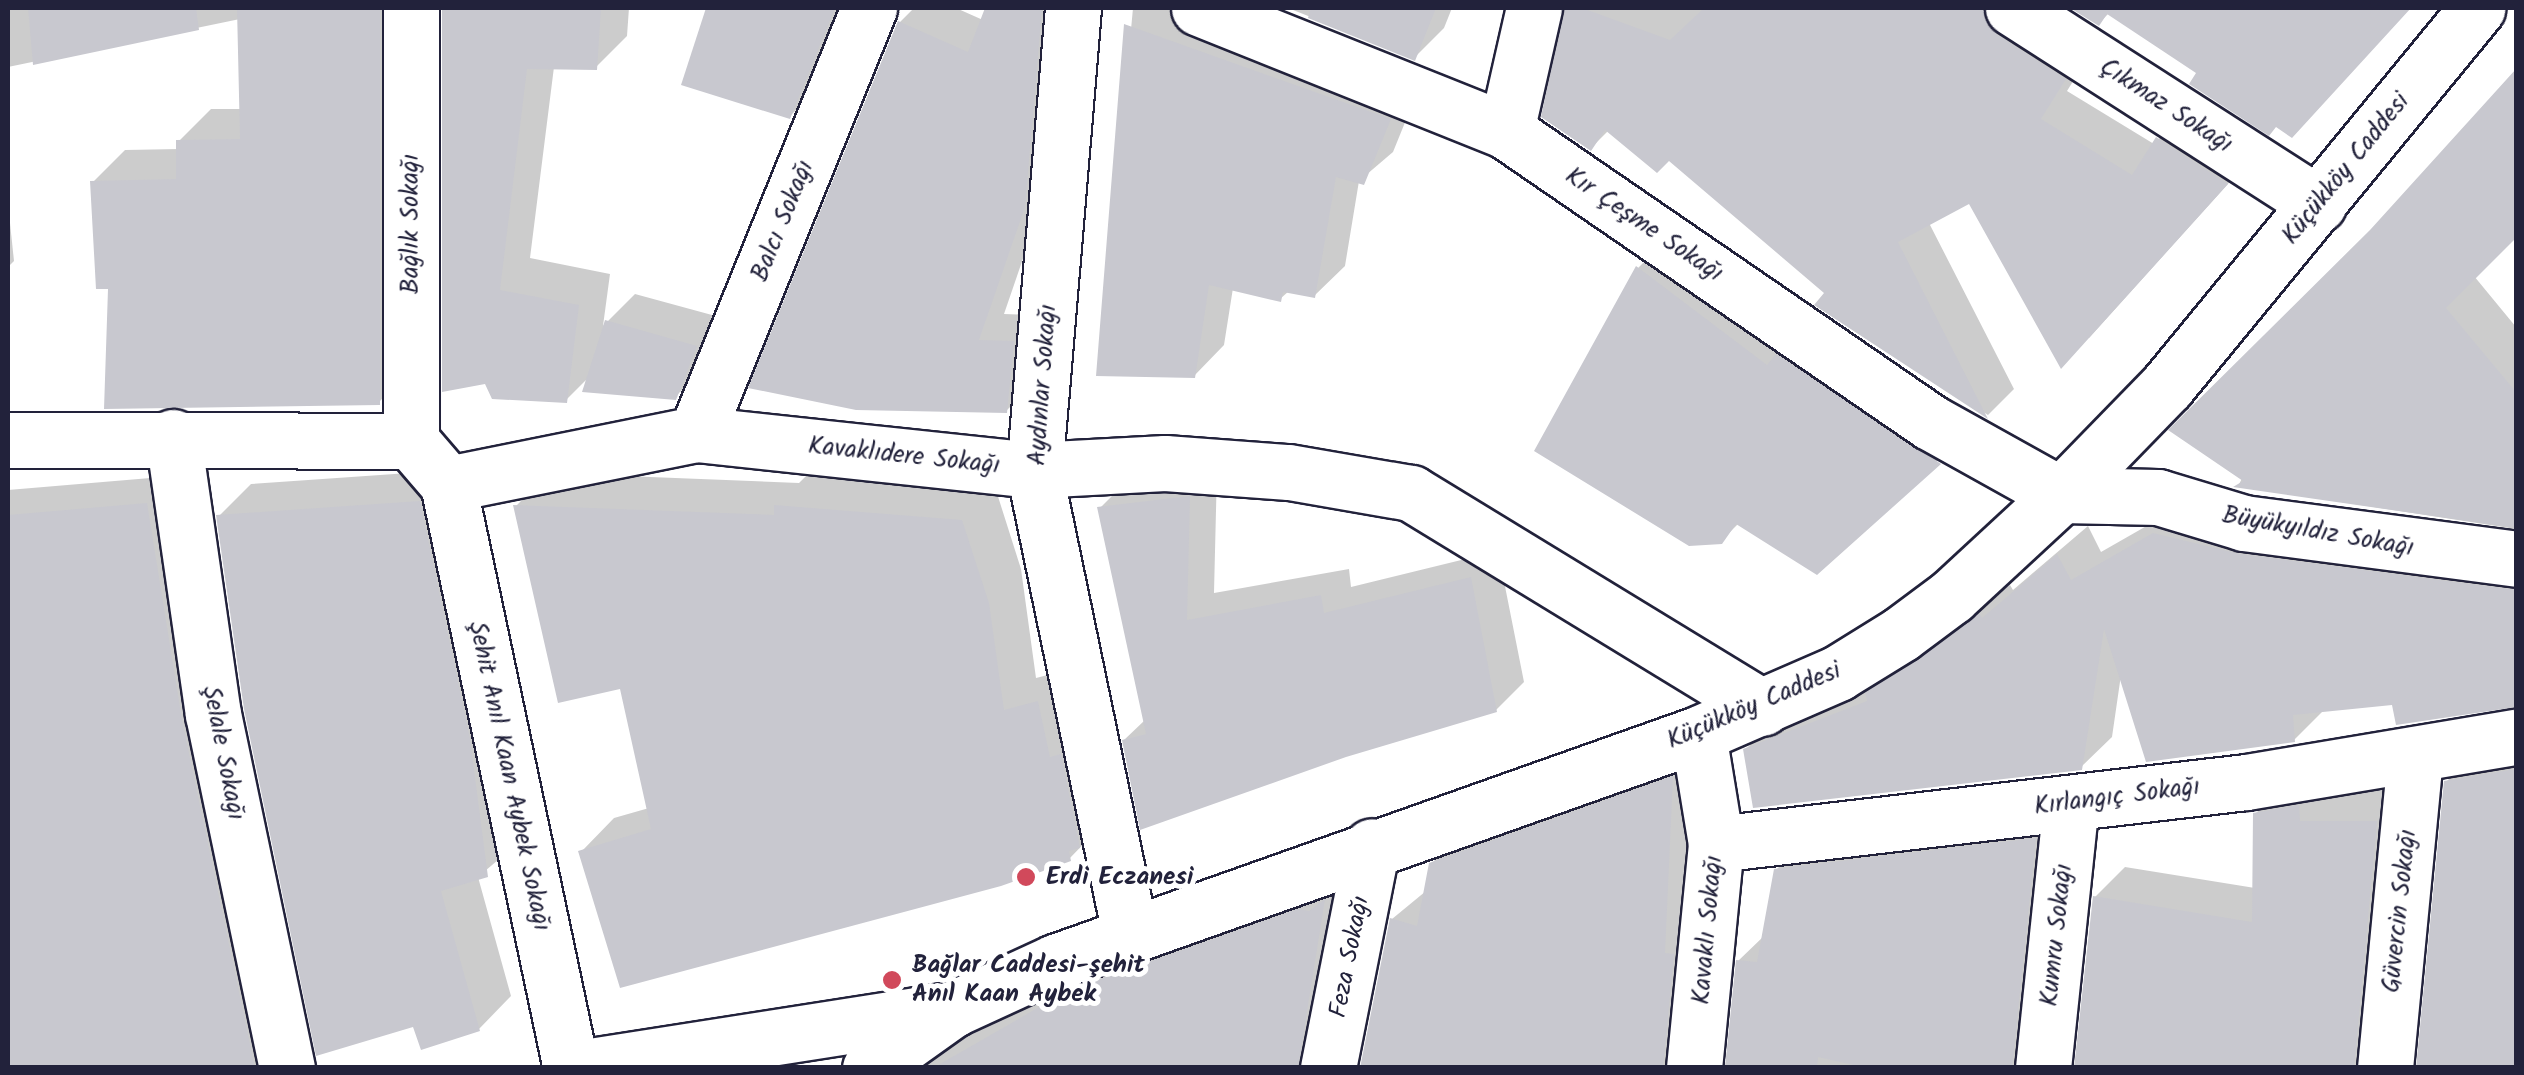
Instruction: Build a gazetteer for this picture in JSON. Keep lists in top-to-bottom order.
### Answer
{
  "streets": {
    "street": [
      "Çıkmaz Sokağı",
      "Küçükköy Caddesi",
      "Balcı Sokağı",
      "Bağlık Sokağı",
      "Kır Çeşme Sokağı",
      "Aydınlar Sokağı",
      "Kavaklıdere Sokağı",
      "Büyükyıldız Sokağı",
      "Şelale Sokağı",
      "Şehit Anıl Kaan Aybek Sokağı",
      "Kırlangıç Sokağı",
      "Güvercin Sokağı",
      "Kavaklı Sokağı",
      "Kumru Sokağı",
      "Feza Sokağı"
    ]
  },
  "crossings": [
    ["Çıkmaz Sokağı", "Küçükköy Caddesi"],
    ["Küçükköy Caddesi", "Kır Çeşme Sokağı"],
    ["Küçükköy Caddesi", "Aydınlar Sokağı"],
    ["Küçükköy Caddesi", "Kavaklıdere Sokağı"],
    ["Küçükköy Caddesi", "Büyükyıldız Sokağı"],
    ["Küçükköy Caddesi", "Kavaklı Sokağı"],
    ["Küçükköy Caddesi", "Feza Sokağı"],
    ["Balcı Sokağı", "Kavaklıdere Sokağı"],
    ["Kır Çeşme Sokağı", "Büyükyıldız Sokağı"],
    ["Aydınlar Sokağı", "Kavaklıdere Sokağı"],
    ["Kavaklıdere Sokağı", "Şehit Anıl Kaan Aybek Sokağı"],
    ["Kırlangıç Sokağı", "Güvercin Sokağı"],
    ["Kırlangıç Sokağı", "Kavaklı Sokağı"],
    ["Kırlangıç Sokağı", "Kumru Sokağı"]
  ],
  "places": ["Erdi Eczanesi", "Bağlar Caddesi-şehit Anıl Kaan Aybek"]
}
